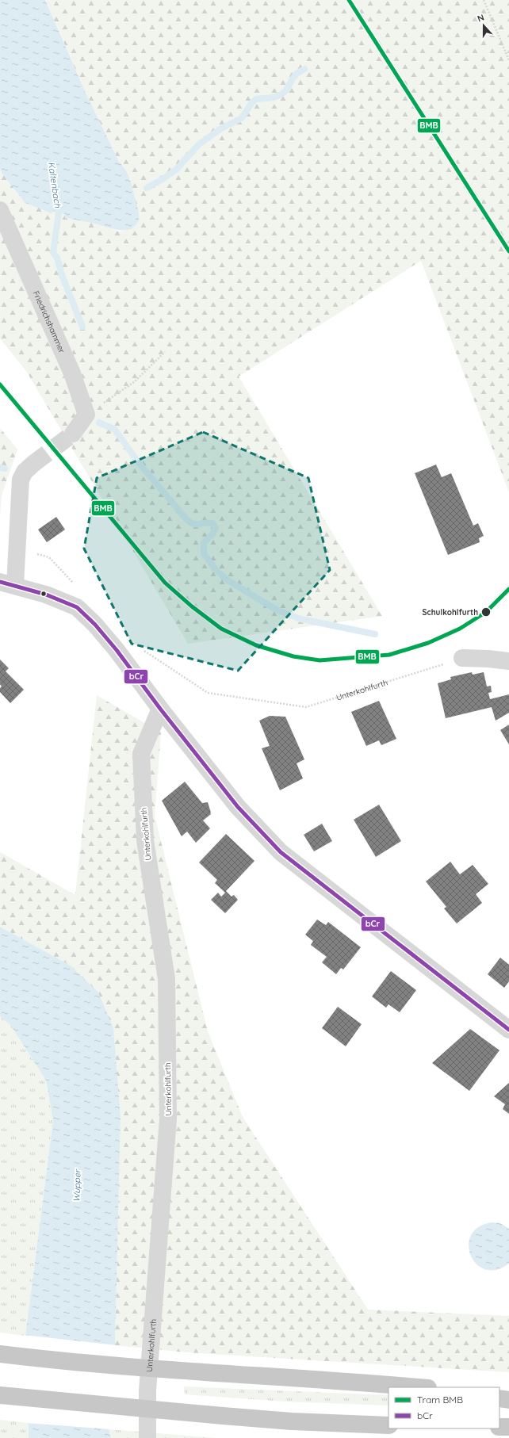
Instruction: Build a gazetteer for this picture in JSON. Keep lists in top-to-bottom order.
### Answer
{
  "streets": {
    "street": ["Friedrichshammer", "Unterkohlfurth"]
  },
  "water": ["Kaltenbach", "Wupper"],
  "places": ["Schulkohlfurth"],
  "lines": ["tram line BMB", "transit line bCr"],
  "legend": ["Tram BMB", "bCr"],
  "north": "top"
}
